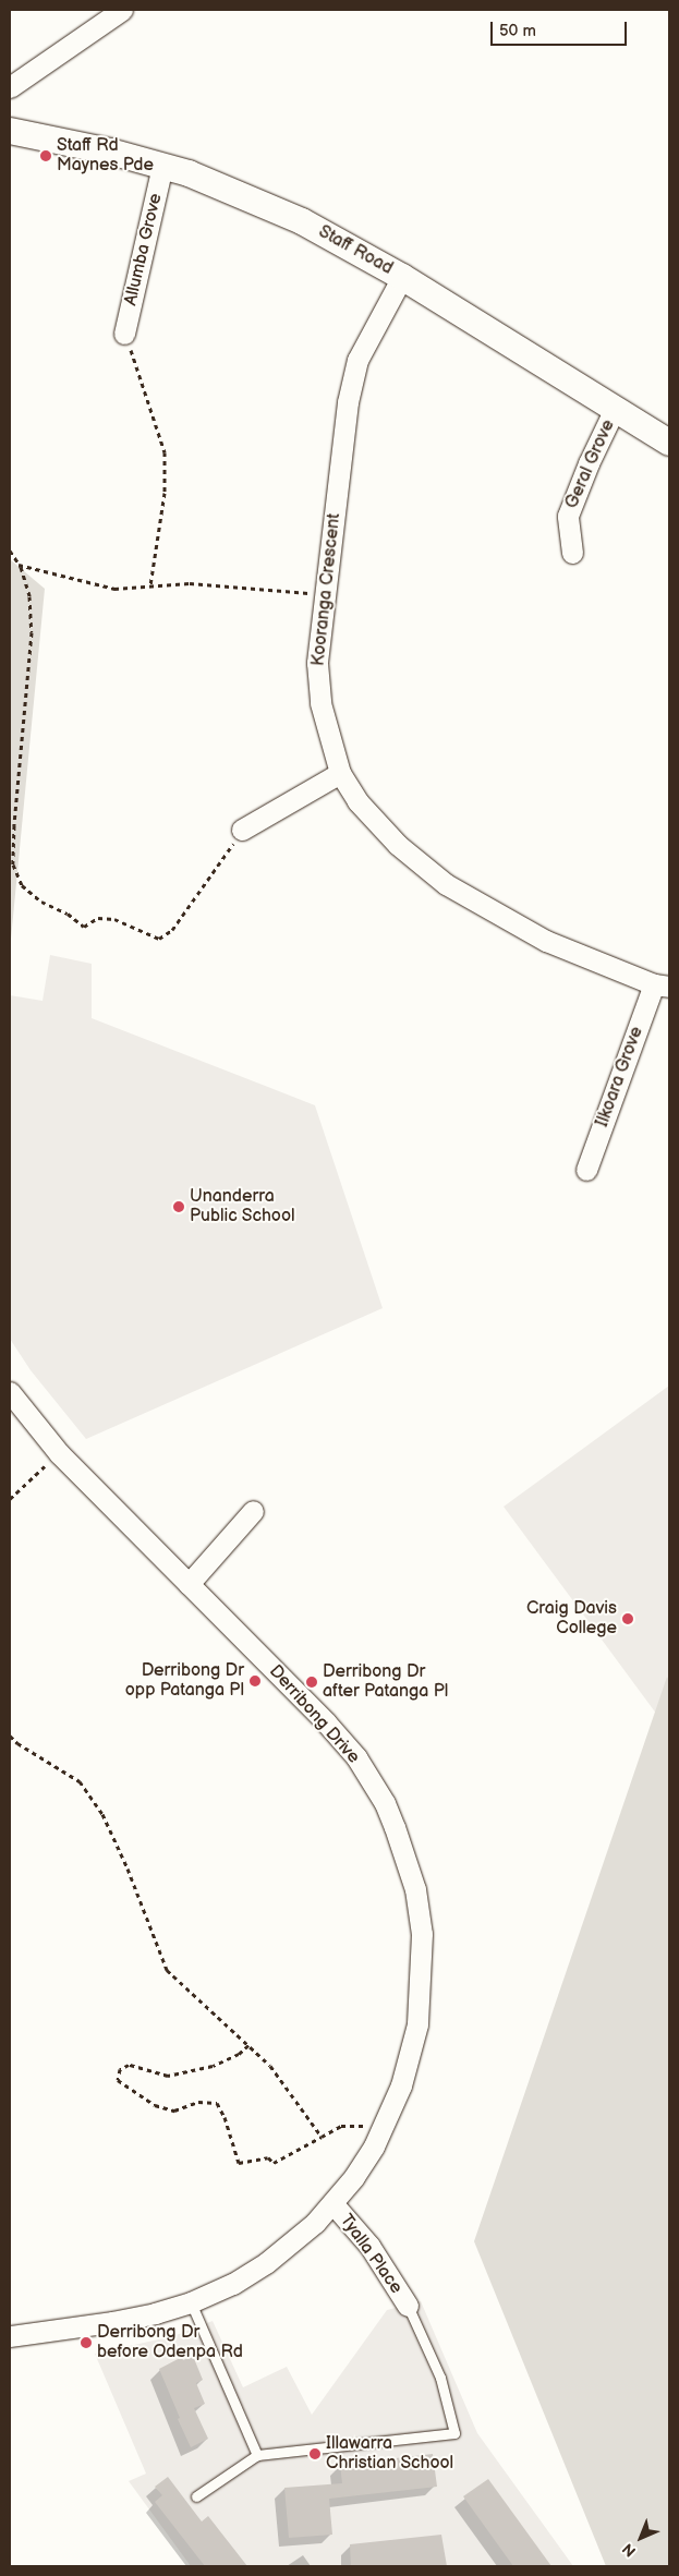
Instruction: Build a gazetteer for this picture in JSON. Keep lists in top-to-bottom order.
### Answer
{
  "streets": {
    "street": [
      "Allumba Grove",
      "Staff Road",
      "Geral Grove",
      "Kooranga Crescent",
      "Ilkoara Grove",
      "Derribong Drive",
      "Tyalla Place"
    ]
  },
  "crossings": [
    ["Allumba Grove", "Staff Road"],
    ["Staff Road", "Geral Grove"],
    ["Staff Road", "Kooranga Crescent"],
    ["Kooranga Crescent", "Ilkoara Grove"],
    ["Derribong Drive", "Tyalla Place"]
  ],
  "places": [
    "Staff Rd Maynes Pde",
    "Unanderra Public School",
    "Craig Davis College",
    "Derribong Dr opp Patanga Pl",
    "Derribong Dr after Patanga Pl",
    "Derribong Dr before Odenpa Rd",
    "Illawarra Christian School"
  ],
  "scale_bar": "50 m",
  "north": "bottom left"
}
